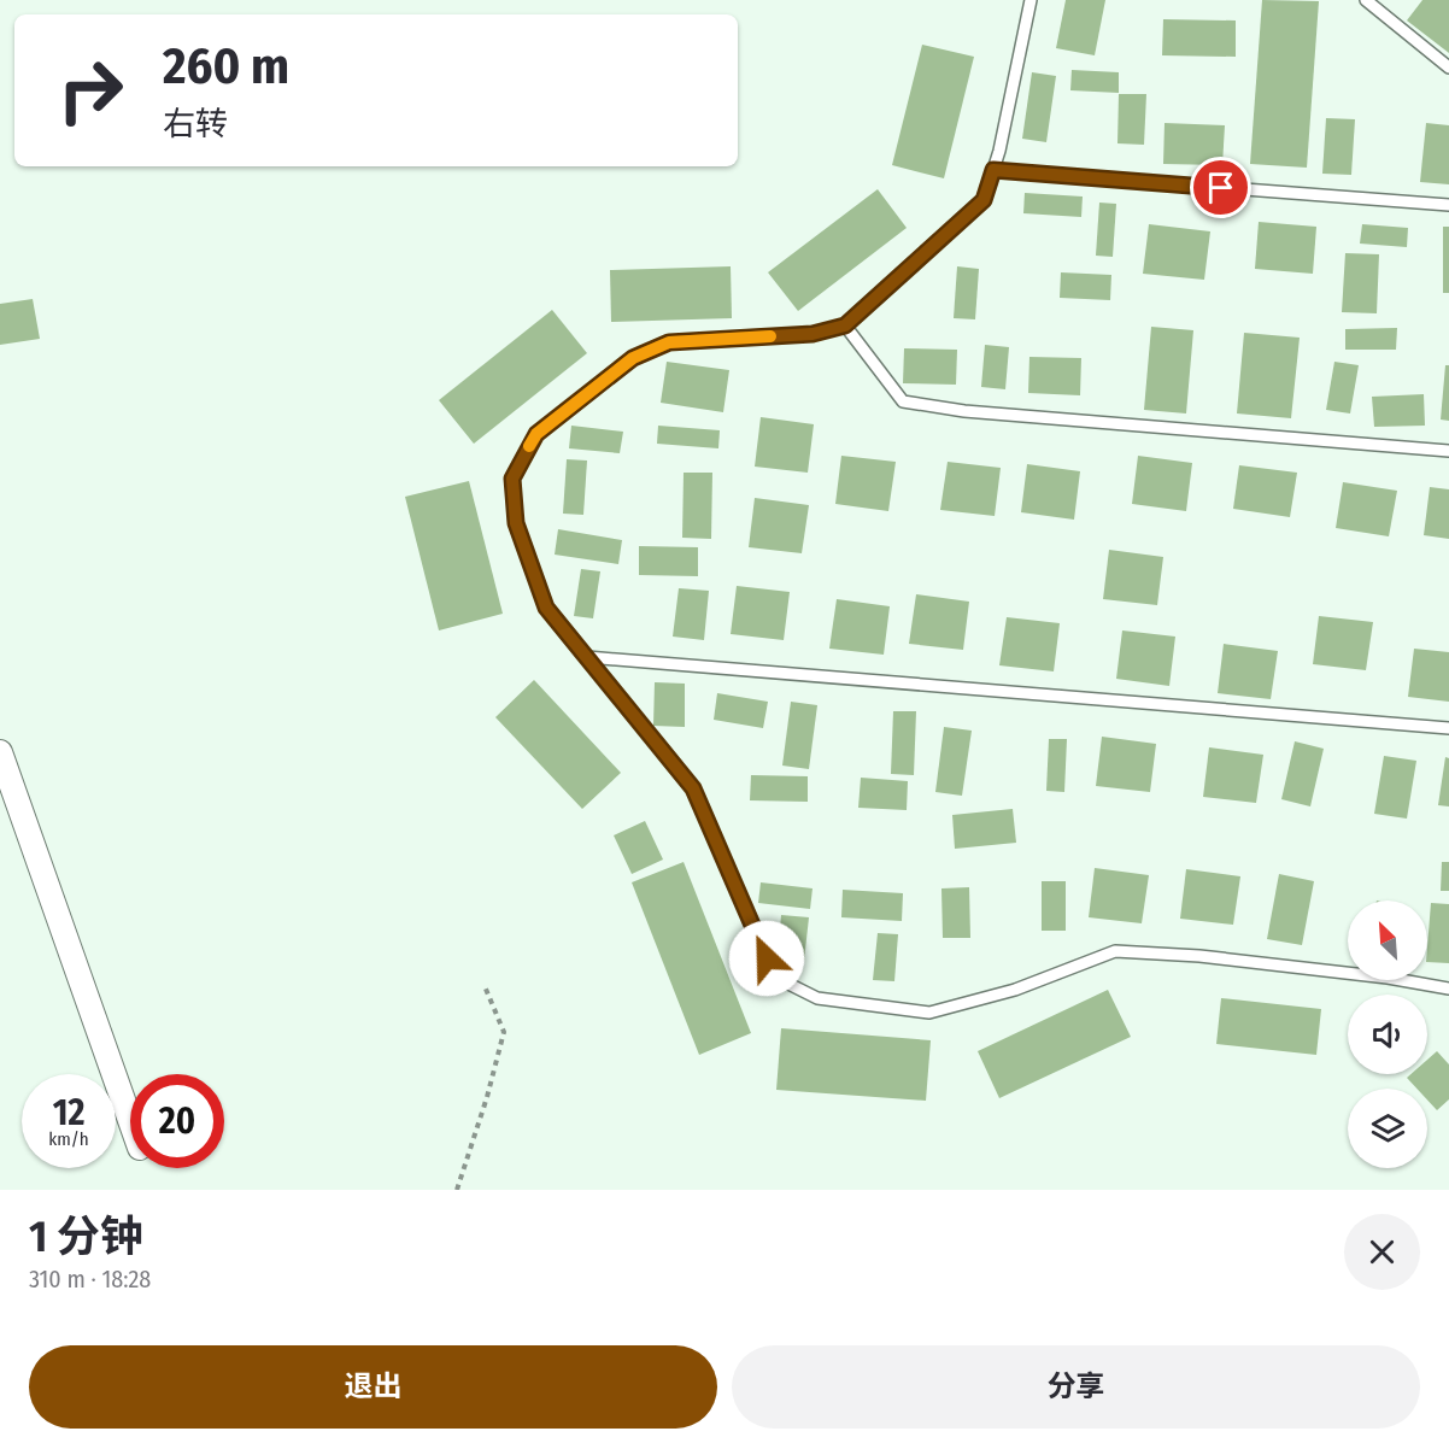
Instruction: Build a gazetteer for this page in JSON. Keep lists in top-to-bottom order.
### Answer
{
  "north": "top left",
  "page": {
    "turn": ["260 m", "右转"],
    "speed": "12 km/h",
    "limit": "20",
    "heading": ["1 分钟", "310 m · 18:28"],
    "buttons": ["退出", "分享"]
  }
}
